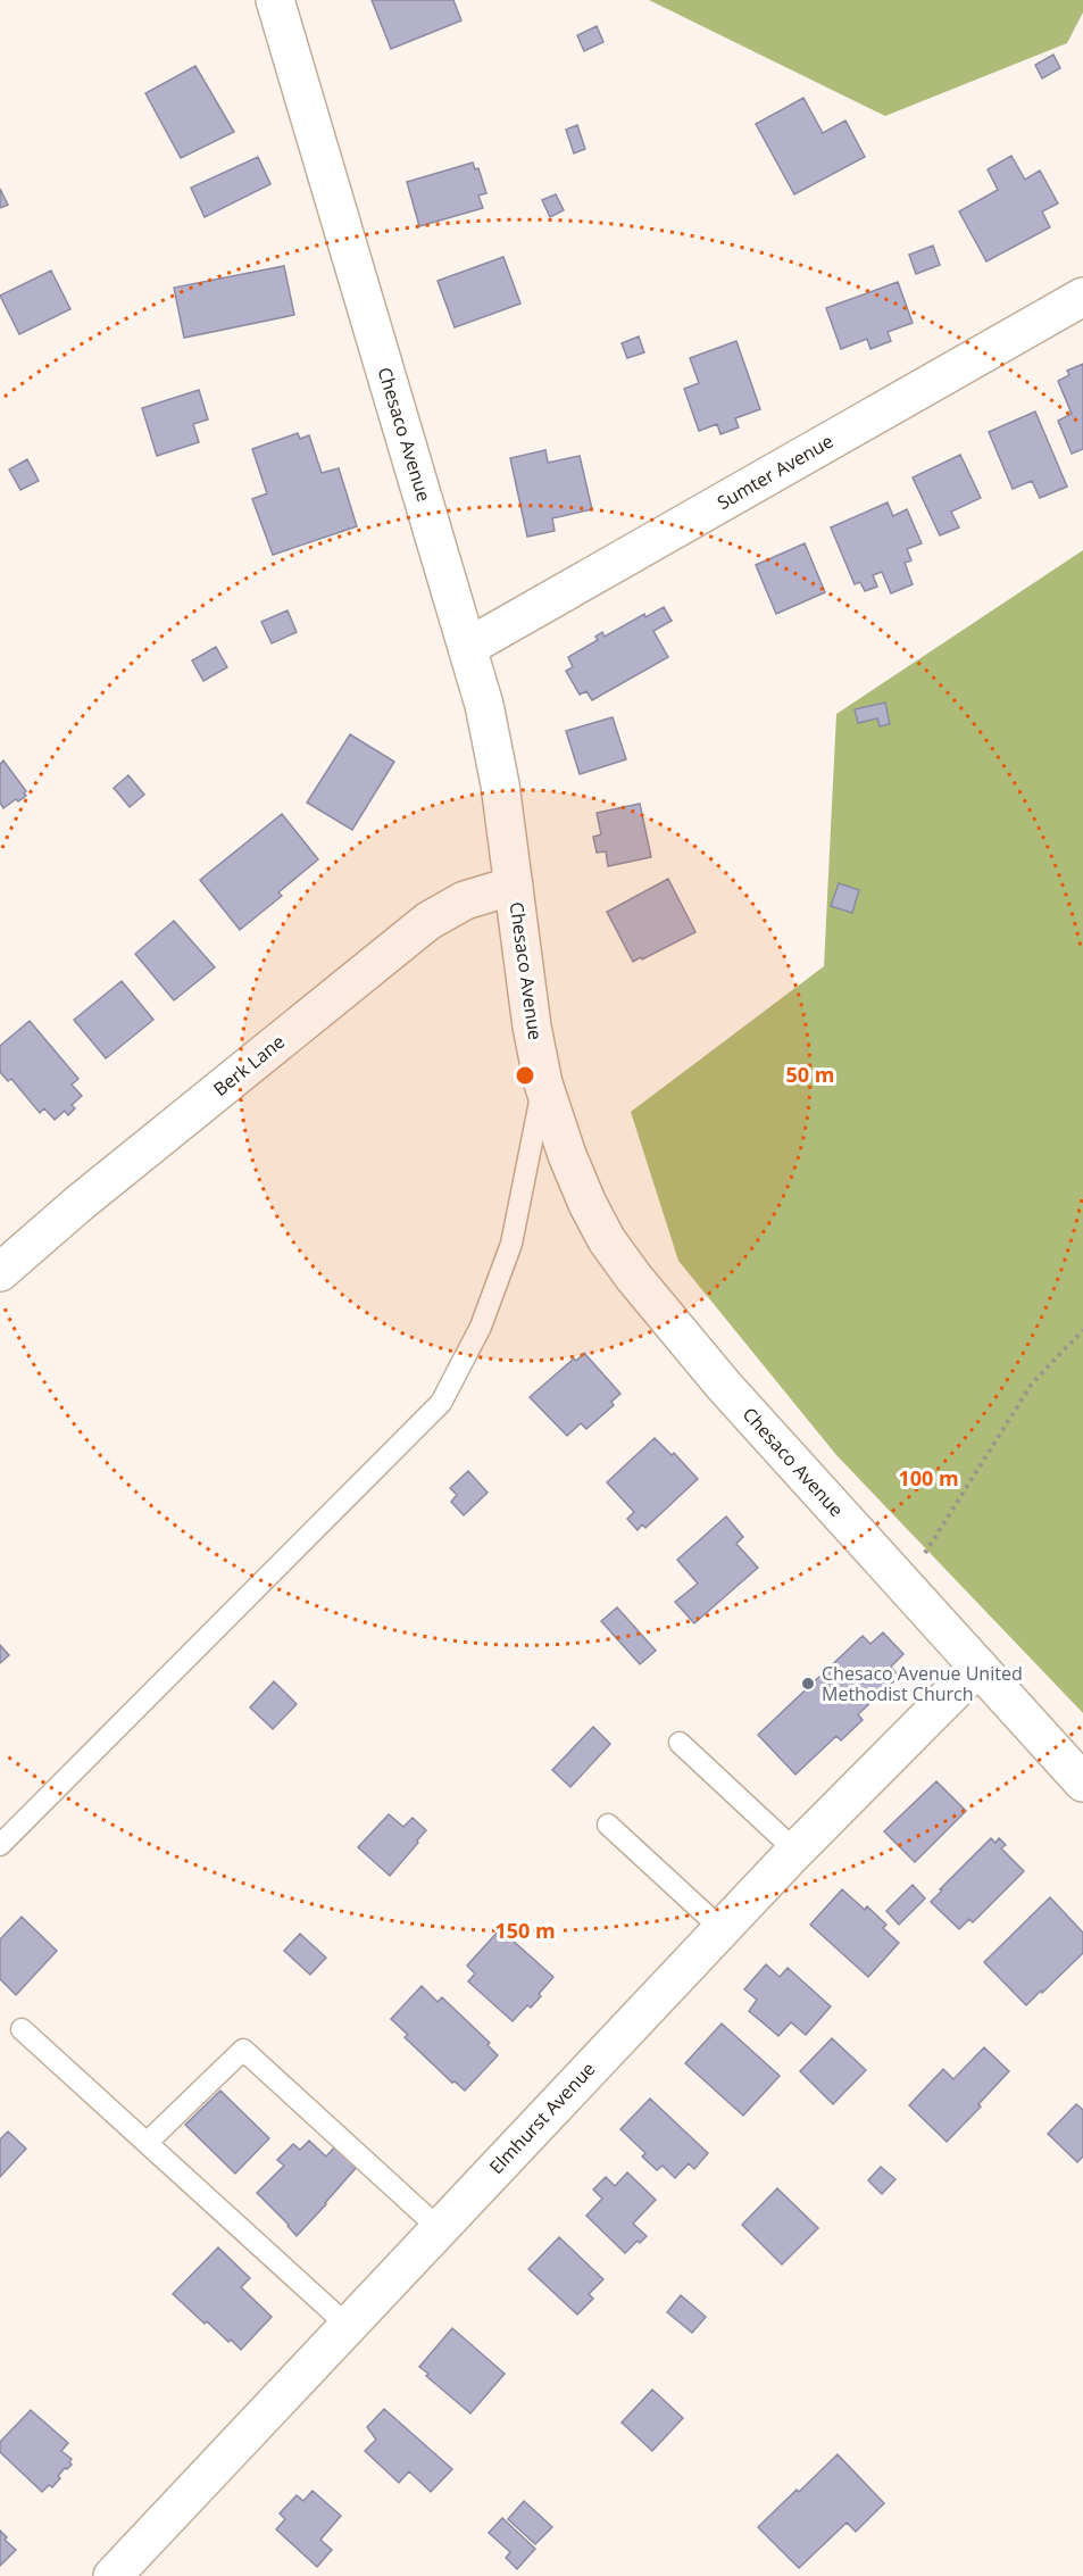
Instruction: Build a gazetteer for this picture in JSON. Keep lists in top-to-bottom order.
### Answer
{
  "streets": {
    "street": [
      "Chesaco Avenue",
      "Sumter Avenue",
      "Berk Lane",
      "Elmhurst Avenue"
    ]
  },
  "crossings": [
    ["Chesaco Avenue", "Sumter Avenue"],
    ["Chesaco Avenue", "Berk Lane"],
    ["Chesaco Avenue", "Elmhurst Avenue"]
  ],
  "places": ["Chesaco Avenue United Methodist Church"],
  "rings": ["50 m", "100 m", "150 m"]
}
